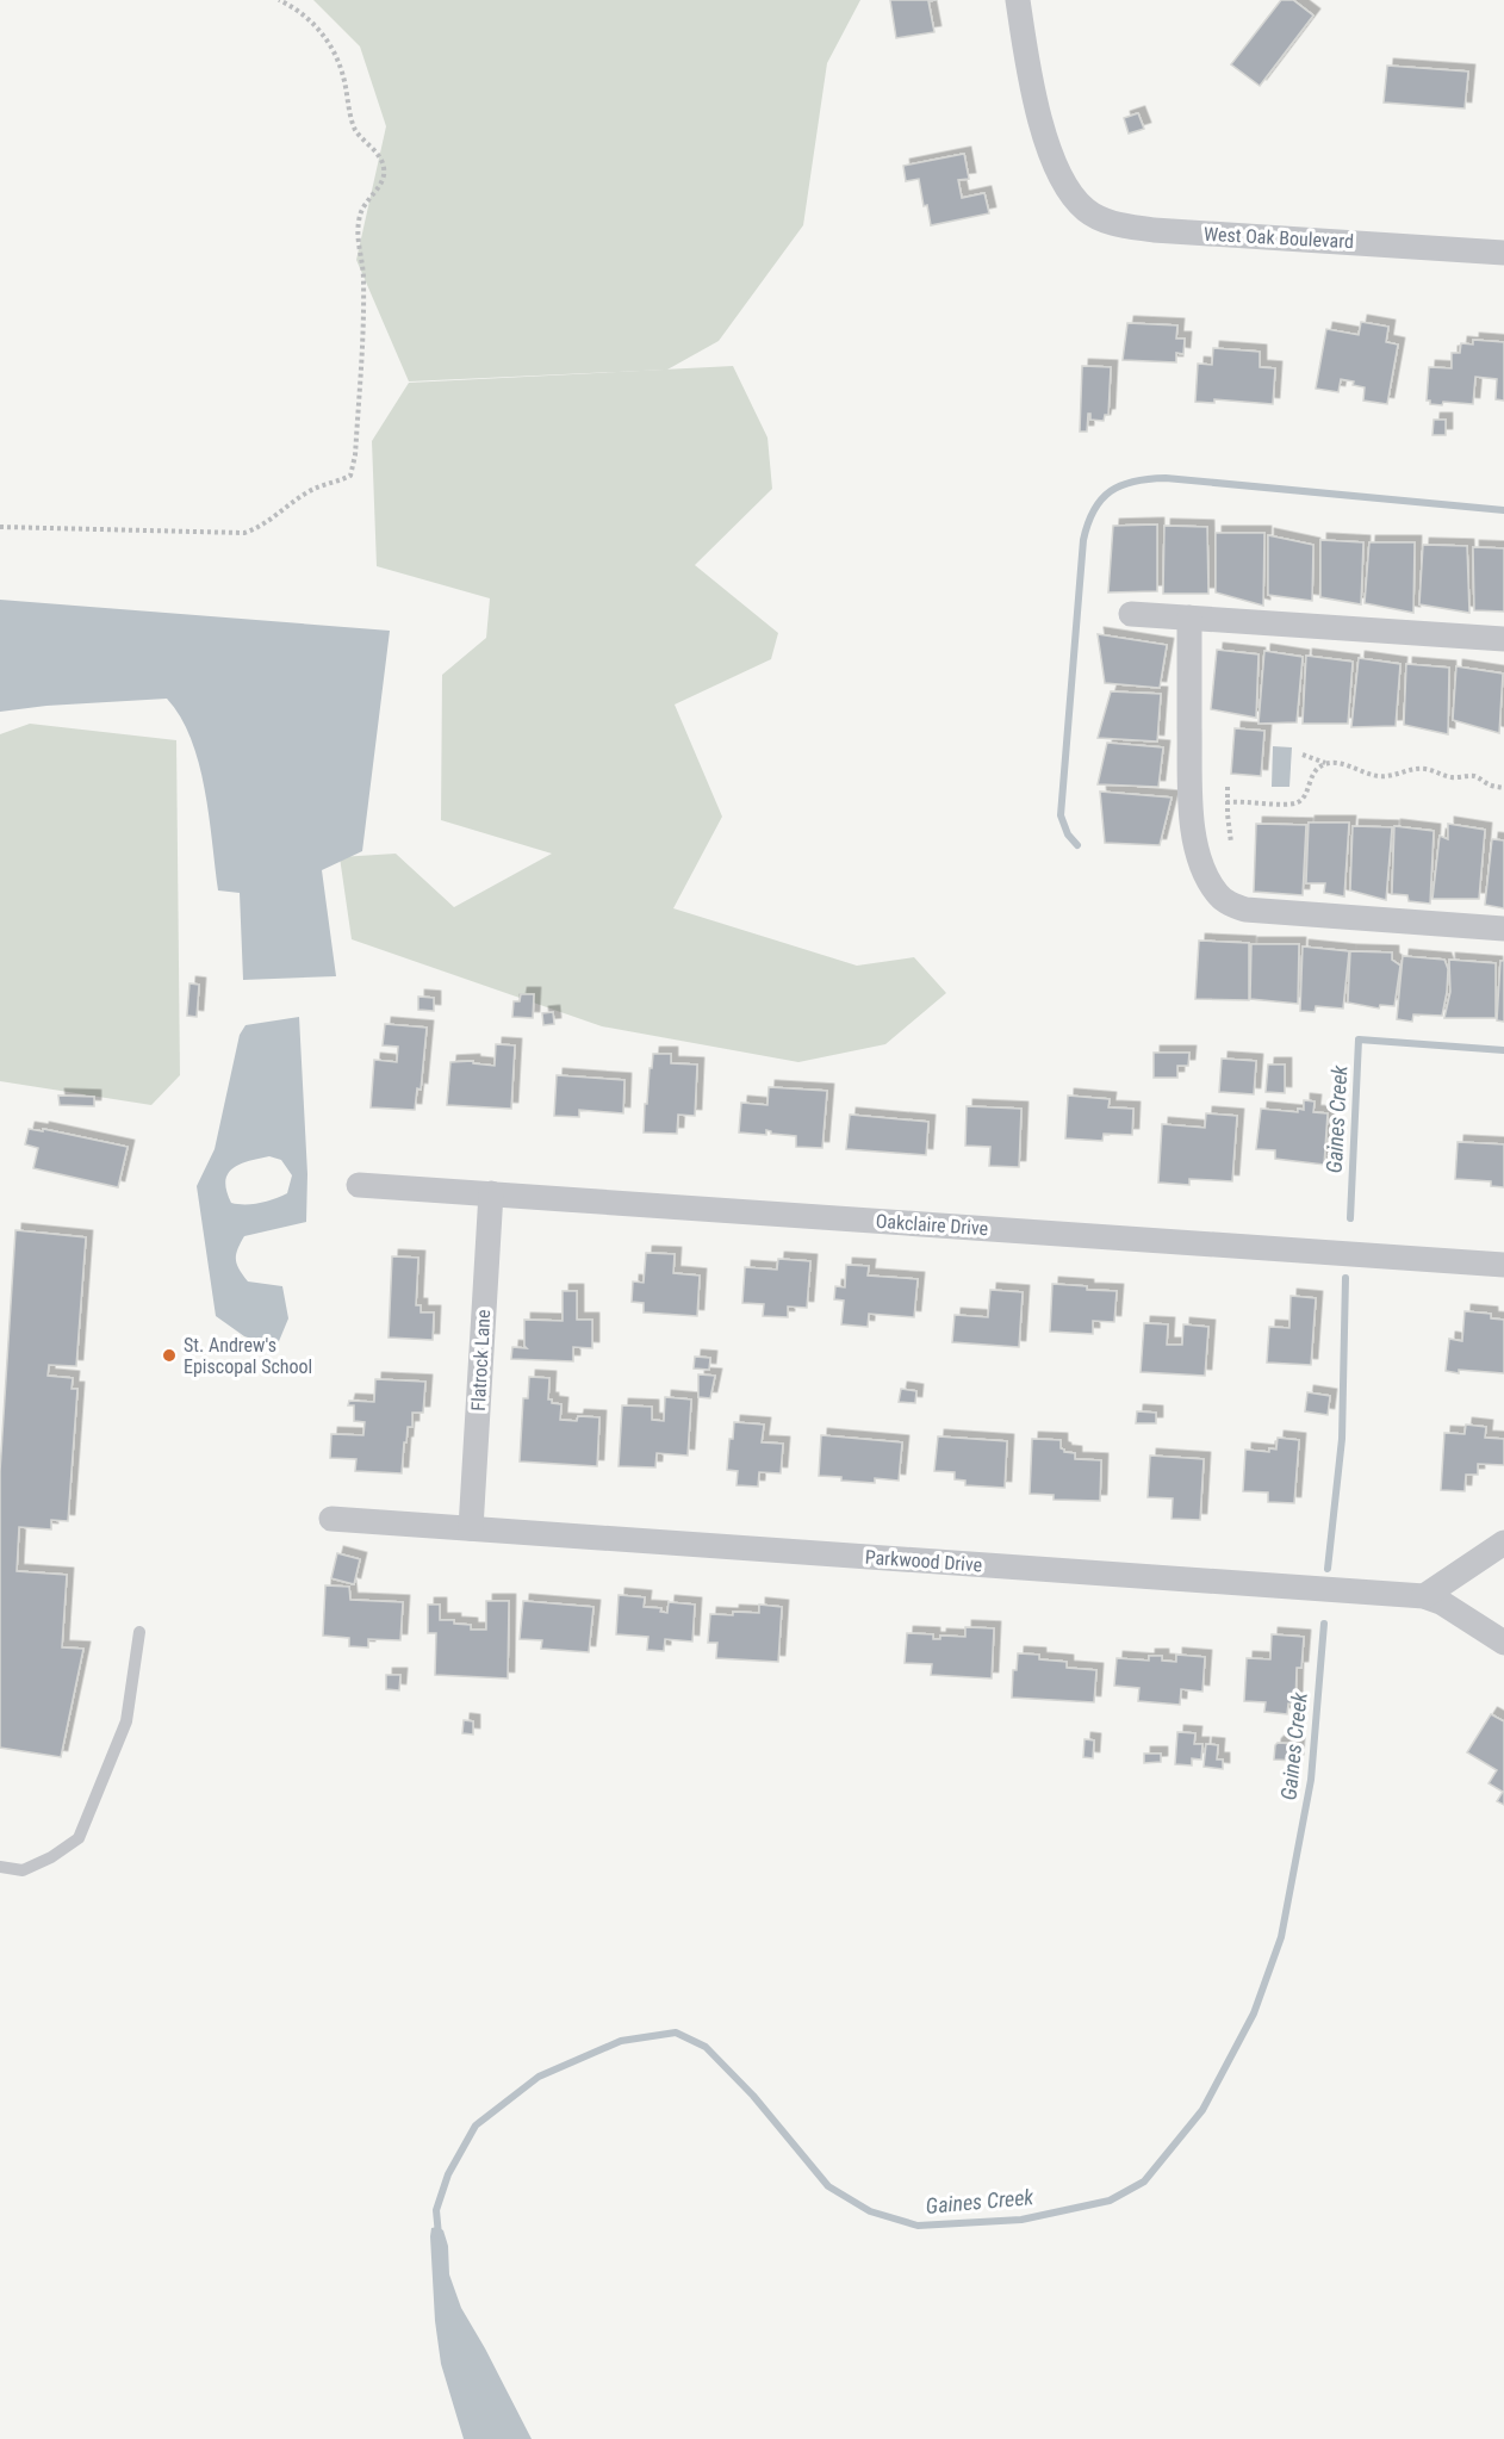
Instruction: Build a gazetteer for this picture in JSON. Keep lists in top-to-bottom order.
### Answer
{
  "streets": {
    "street": [
      "West Oak Boulevard",
      "Oakclaire Drive",
      "Flatrock Lane",
      "Parkwood Drive"
    ]
  },
  "crossings": [
    ["Oakclaire Drive", "Flatrock Lane"],
    ["Flatrock Lane", "Parkwood Drive"]
  ],
  "water": ["Gaines Creek"],
  "places": ["St. Andrew's Episcopal School"]
}
